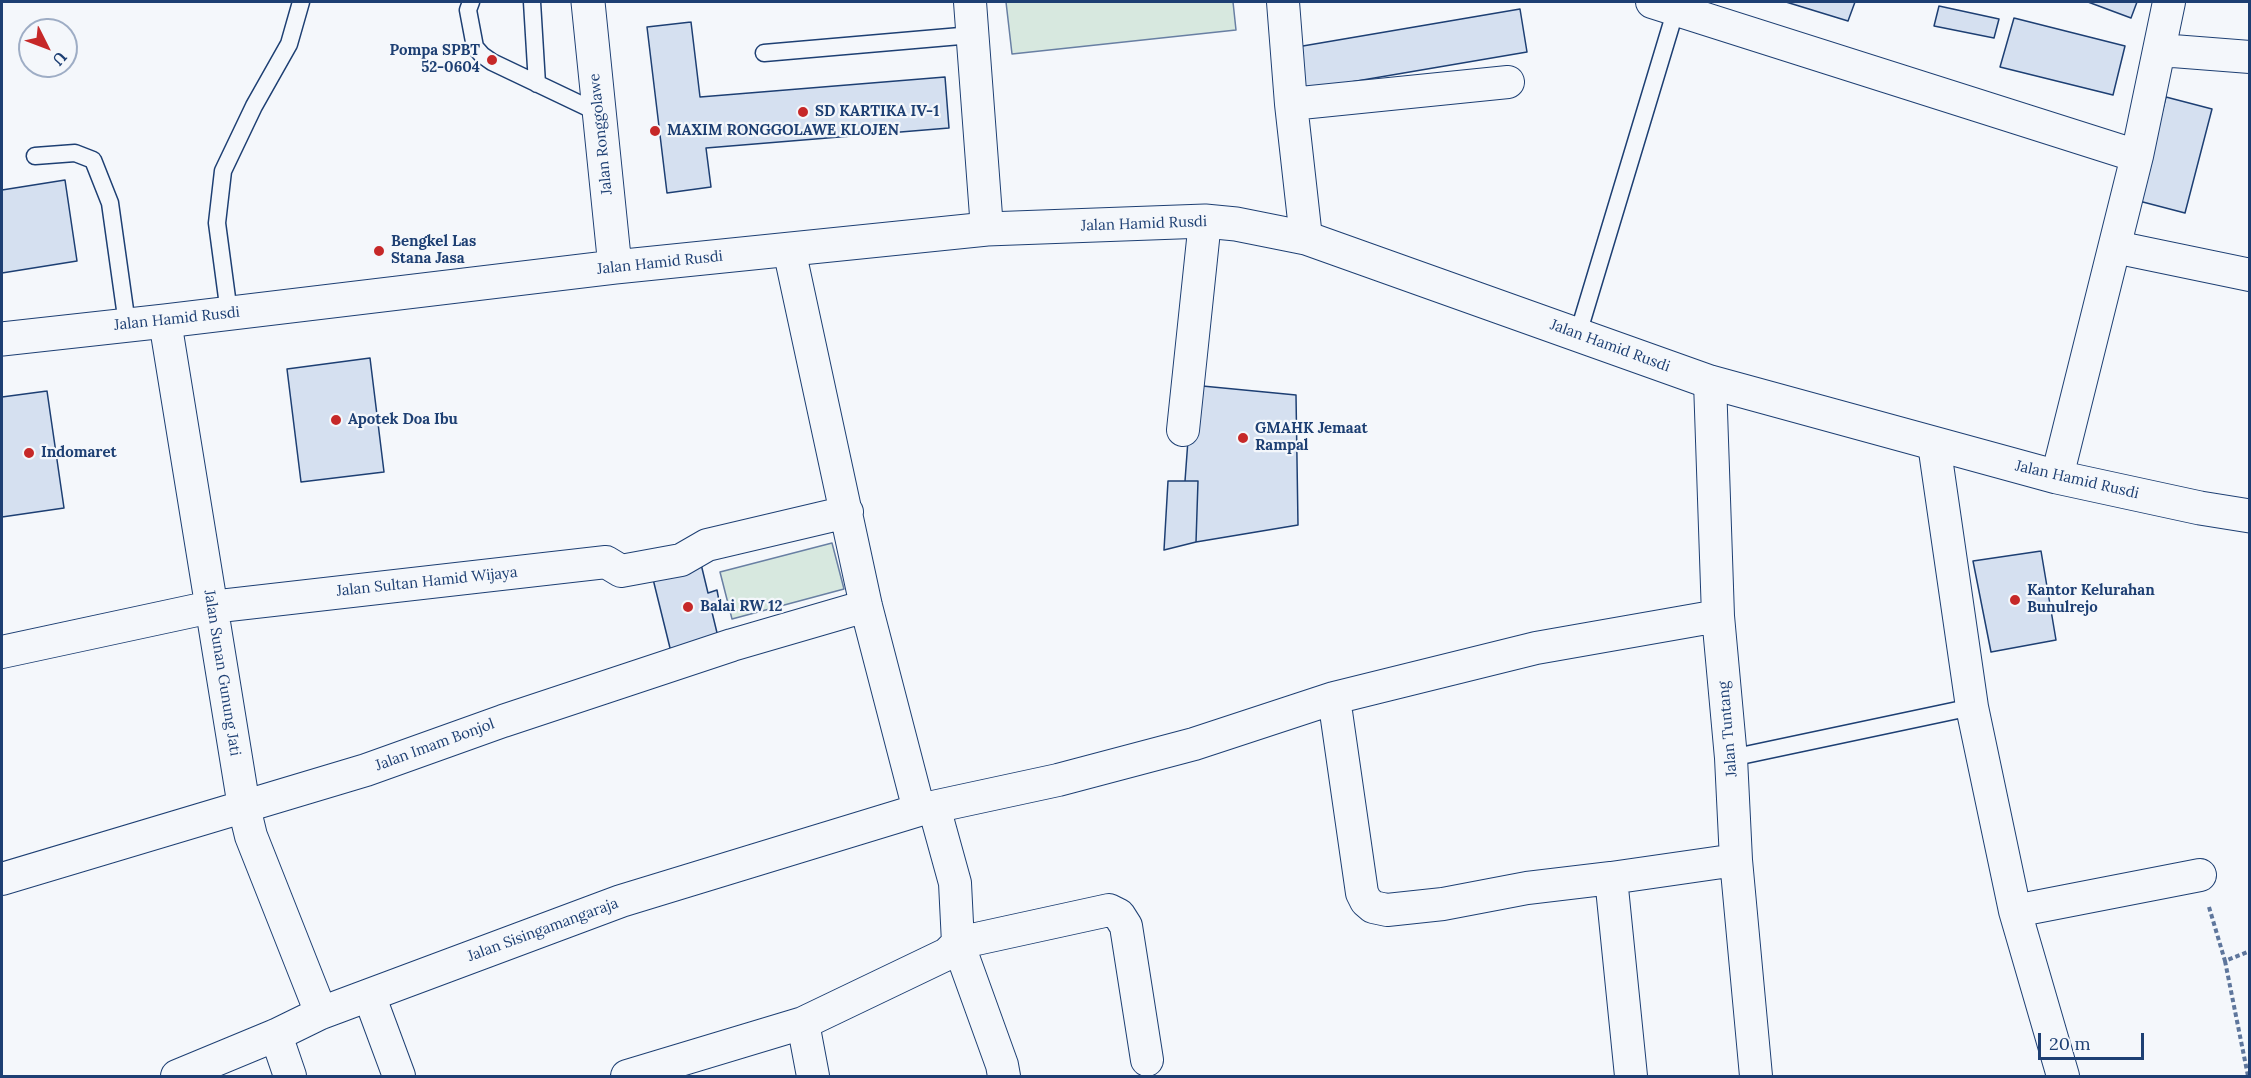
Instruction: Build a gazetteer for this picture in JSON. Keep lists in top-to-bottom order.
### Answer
{
  "streets": {
    "street": [
      "Jalan Ronggolawe",
      "Jalan Hamid Rusdi",
      "Jalan Sultan Hamid Wijaya",
      "Jalan Sunan Gunung Jati",
      "Jalan Tuntang",
      "Jalan Imam Bonjol",
      "Jalan Sisingamangaraja"
    ]
  },
  "crossings": [
    ["Jalan Ronggolawe", "Jalan Hamid Rusdi"],
    ["Jalan Hamid Rusdi", "Jalan Sunan Gunung Jati"],
    ["Jalan Hamid Rusdi", "Jalan Tuntang"],
    ["Jalan Sultan Hamid Wijaya", "Jalan Sunan Gunung Jati"],
    ["Jalan Sunan Gunung Jati", "Jalan Imam Bonjol"],
    ["Jalan Sunan Gunung Jati", "Jalan Sisingamangaraja"],
    ["Jalan Tuntang", "Jalan Sisingamangaraja"]
  ],
  "places": [
    "Pompa SPBT 52-0604",
    "SD KARTIKA IV-1",
    "MAXIM RONGGOLAWE KLOJEN",
    "Bengkel Las Stana Jasa",
    "Apotek Doa Ibu",
    "GMAHK Jemaat Rampal",
    "Indomaret",
    "Kantor Kelurahan Bunulrejo",
    "Balai RW 12"
  ],
  "scale_bar": "20 m",
  "north": "bottom right"
}
